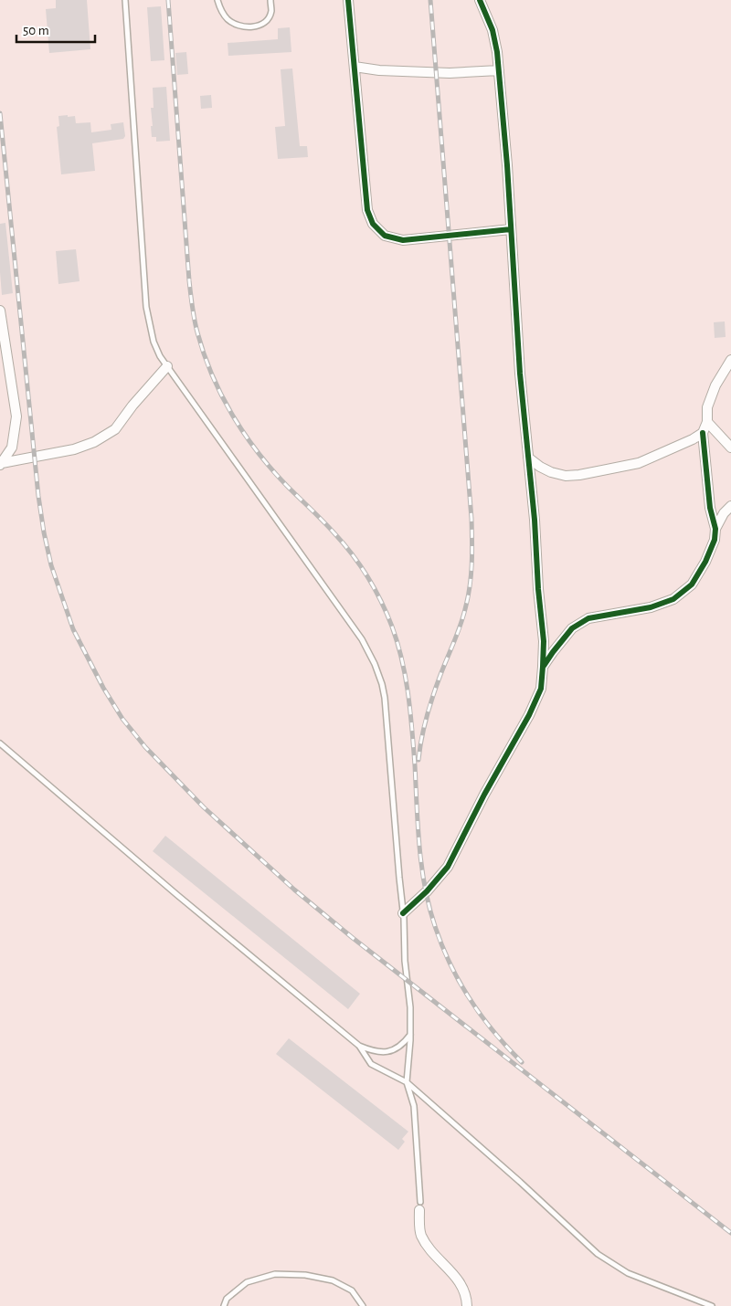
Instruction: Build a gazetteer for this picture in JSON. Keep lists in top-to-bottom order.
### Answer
{
  "scale_bar": "50 m"
}
